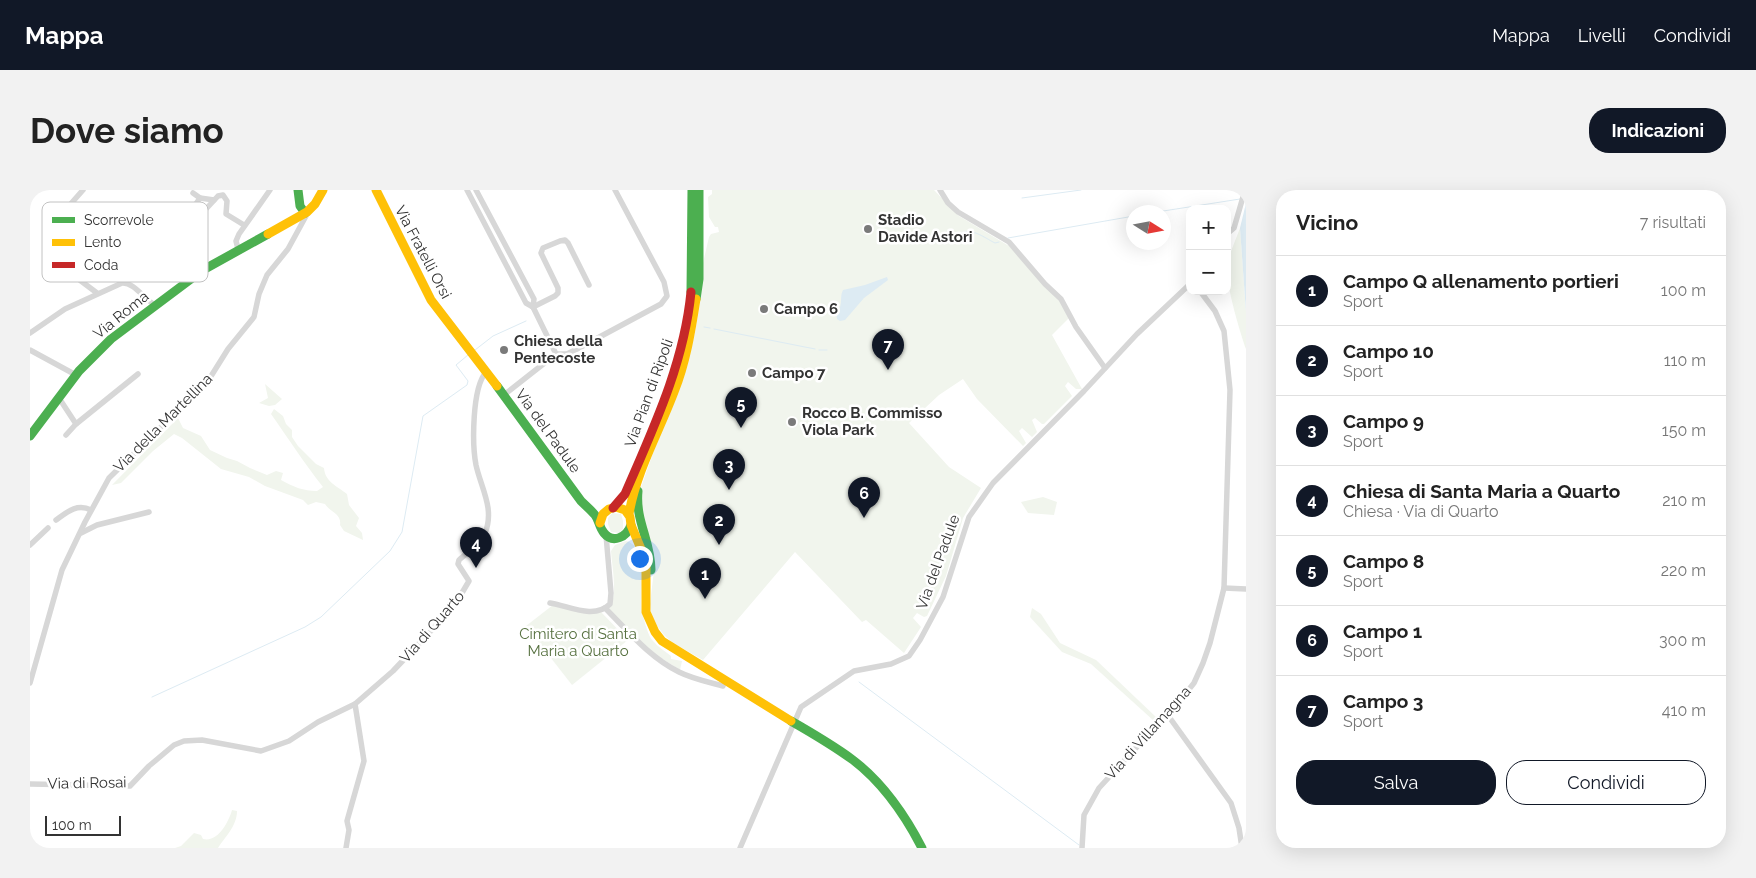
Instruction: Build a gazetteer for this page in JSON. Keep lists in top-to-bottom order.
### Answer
{
  "streets": {
    "main road": [
      "Via Fratelli Orsi",
      "Via Roma",
      "Via Pian di Ripoli",
      "Via del Padule"
    ],
    "street": [
      "Via della Martellina",
      "Via di Quarto",
      "Via di Villamagna",
      "Via di Rosai"
    ]
  },
  "crossings": [
    ["Via Fratelli Orsi", "Via del Padule"],
    ["Via Fratelli Orsi", "Via di Quarto"],
    ["Via Roma", "Via della Martellina"],
    ["Via Pian di Ripoli", "Via del Padule"],
    ["Via del Padule", "Via di Quarto"],
    ["Via di Quarto", "Via di Rosai"]
  ],
  "parks": ["Cimitero di Santa Maria a Quarto"],
  "places": [
    "Stadio Davide Astori",
    "Campo 6",
    "Chiesa della Pentecoste",
    "Campo 7",
    "Rocco B. Commisso Viola Park"
  ],
  "legend": ["Scorrevole", "Lento", "Coda"],
  "scale_bar": "100 m",
  "north": "right",
  "page": {
    "header": "Mappa",
    "nav": ["Mappa", "Livelli", "Condividi"],
    "buttons": [
      "Indicazioni",
      ["Salva", "Condividi"]
    ],
    "title": "Dove siamo",
    "heading": ["Vicino", "7 risultati"],
    "map_buttons": ["+", "−"],
    "list": [
      {
        "mark": "1",
        "name": "Campo Q allenamento portieri",
        "note": "Sport",
        "value": "100 m"
      },
      {
        "mark": "2",
        "name": "Campo 10",
        "note": "Sport",
        "value": "110 m"
      },
      {
        "mark": "3",
        "name": "Campo 9",
        "note": "Sport",
        "value": "150 m"
      },
      {
        "mark": "4",
        "name": "Chiesa di Santa Maria a Quarto",
        "note": "Chiesa · Via di Quarto",
        "value": "210 m"
      },
      {
        "mark": "5",
        "name": "Campo 8",
        "note": "Sport",
        "value": "220 m"
      },
      {
        "mark": "6",
        "name": "Campo 1",
        "note": "Sport",
        "value": "300 m"
      },
      {
        "mark": "7",
        "name": "Campo 3",
        "note": "Sport",
        "value": "410 m"
      }
    ],
    "pins": [
      "7",
      "5",
      "3",
      "6",
      "2",
      "4",
      "1"
    ],
    "scale": "100 m"
  }
}
